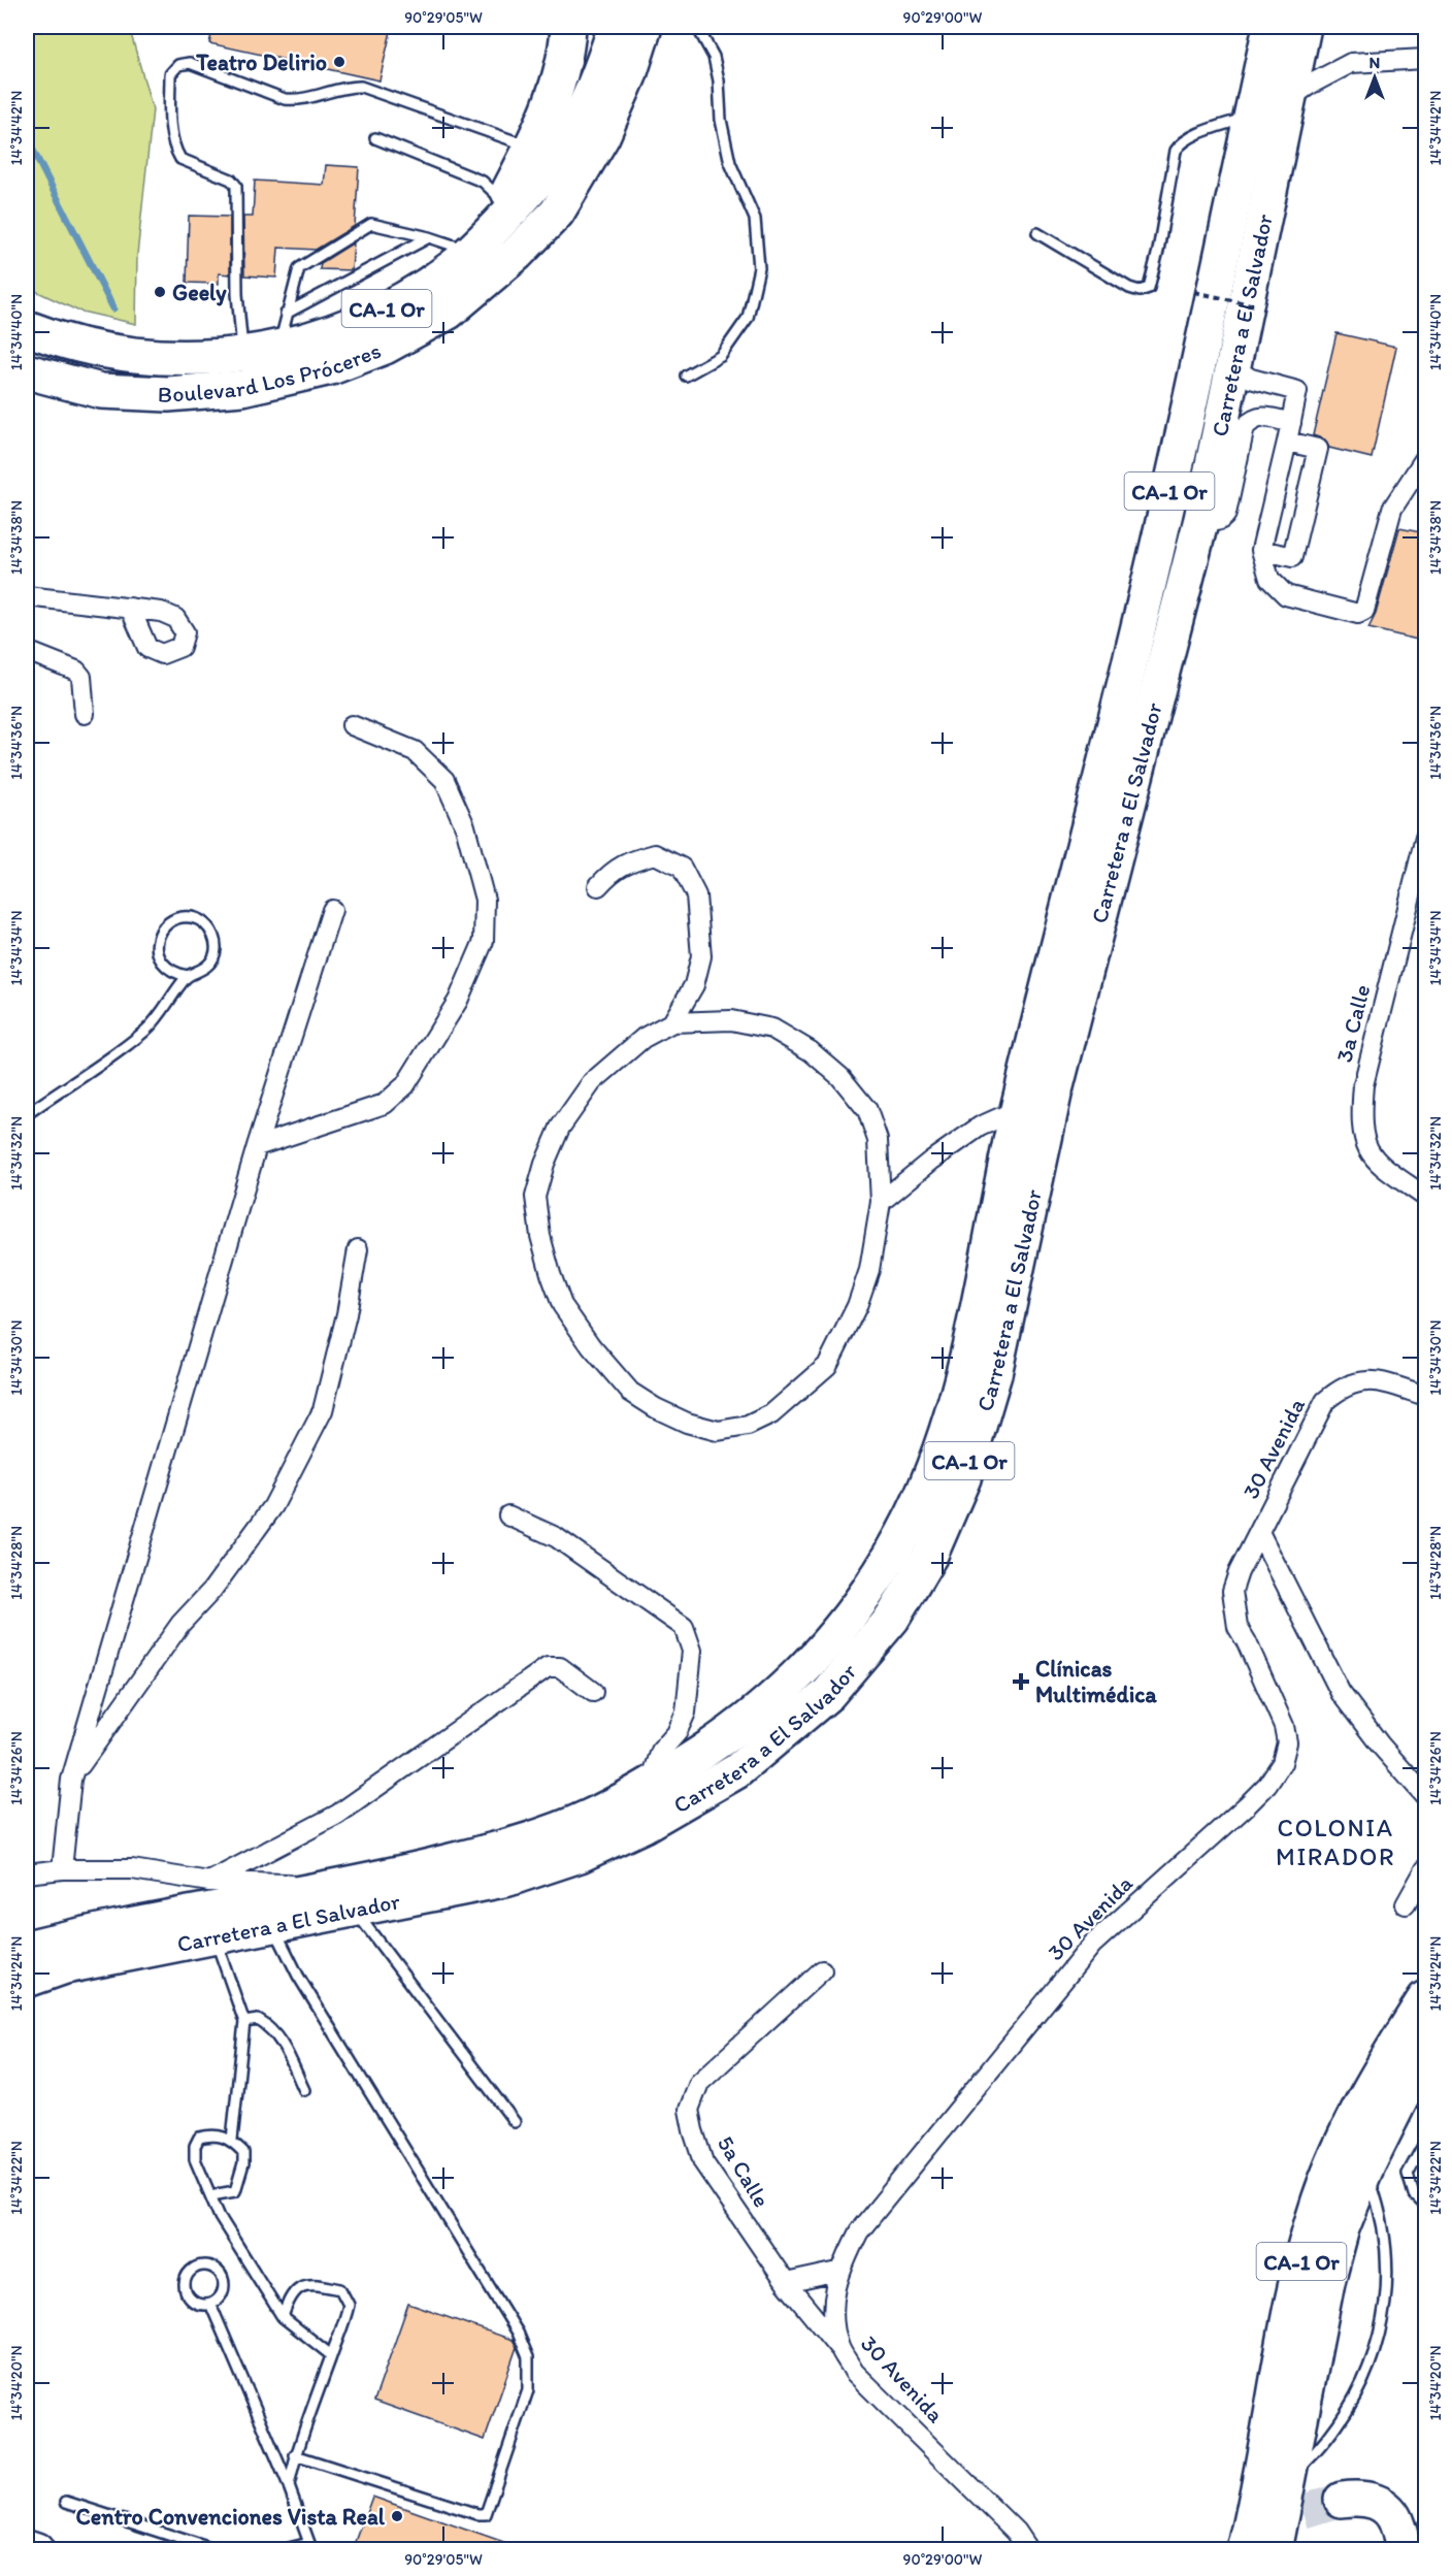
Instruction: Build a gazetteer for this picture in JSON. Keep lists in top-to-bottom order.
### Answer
{
  "streets": {
    "highway": ["CA-1 Or", "Carretera a El Salvador", "Boulevard Los Próceres"],
    "street": ["3a Calle", "30 Avenida", "5a Calle"]
  },
  "crossings": [
    ["30 Avenida", "5a Calle"]
  ],
  "districts": ["COLONIA MIRADOR"],
  "places": {
    "other": ["Teatro Delirio", "Geely", "Centro Convenciones Vista Real"],
    "health": ["Clínicas Multimédica"]
  },
  "north": "top",
  "coordinates": [
    "90°29'05\"W",
    "90°29'00\"W",
    "14°34'42\"N",
    "14°34'40\"N",
    "14°34'38\"N",
    "14°34'36\"N",
    "14°34'34\"N",
    "14°34'32\"N",
    "14°34'30\"N",
    "14°34'28\"N",
    "14°34'26\"N",
    "14°34'24\"N",
    "14°34'22\"N",
    "14°34'20\"N"
  ]
}
